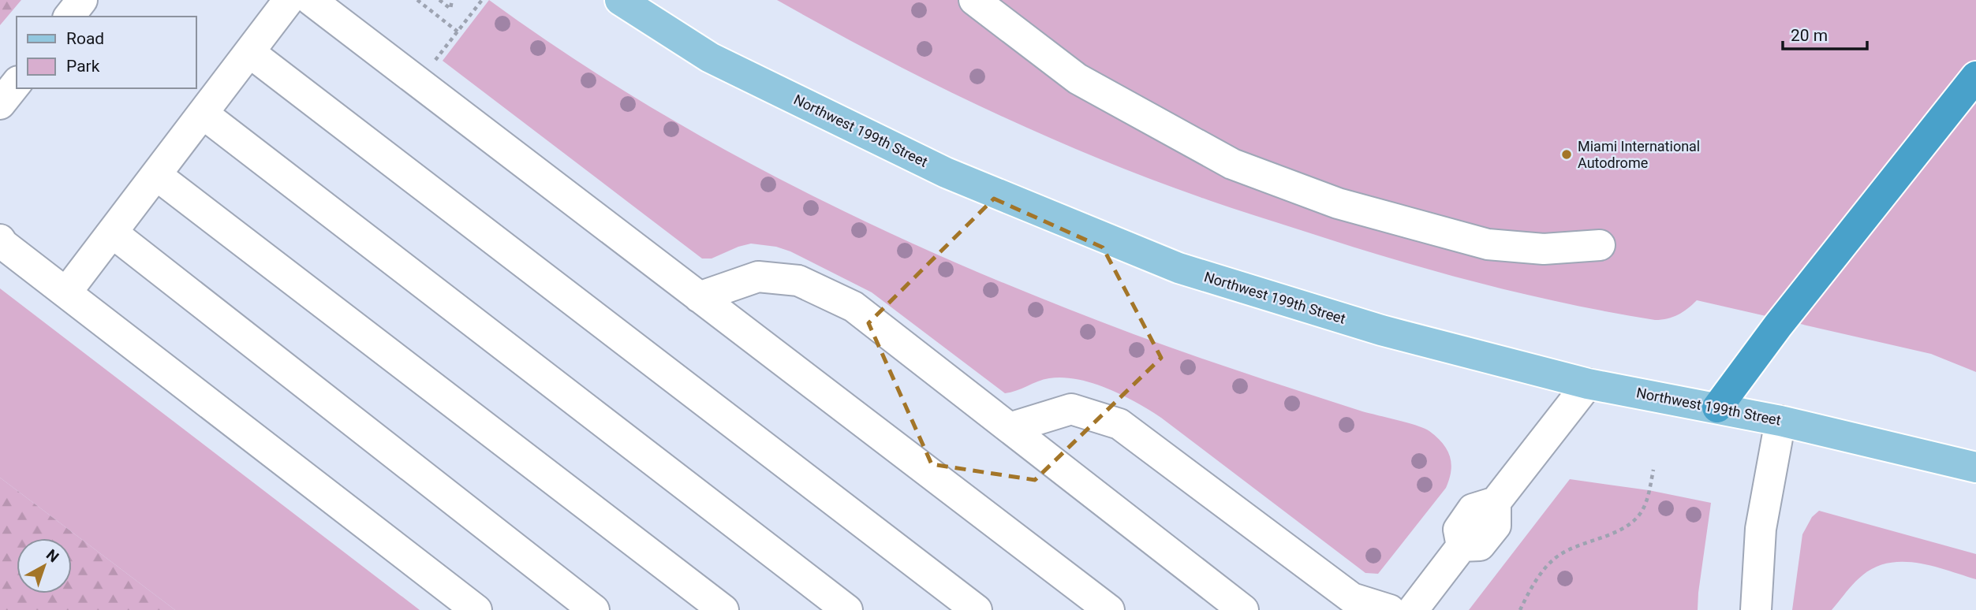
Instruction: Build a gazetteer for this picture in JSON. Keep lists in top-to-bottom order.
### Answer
{
  "streets": {
    "main road": ["Northwest 199th Street"]
  },
  "places": ["Miami International Autodrome"],
  "legend": ["Road", "Park"],
  "scale_bar": "20 m",
  "north": "top right"
}
